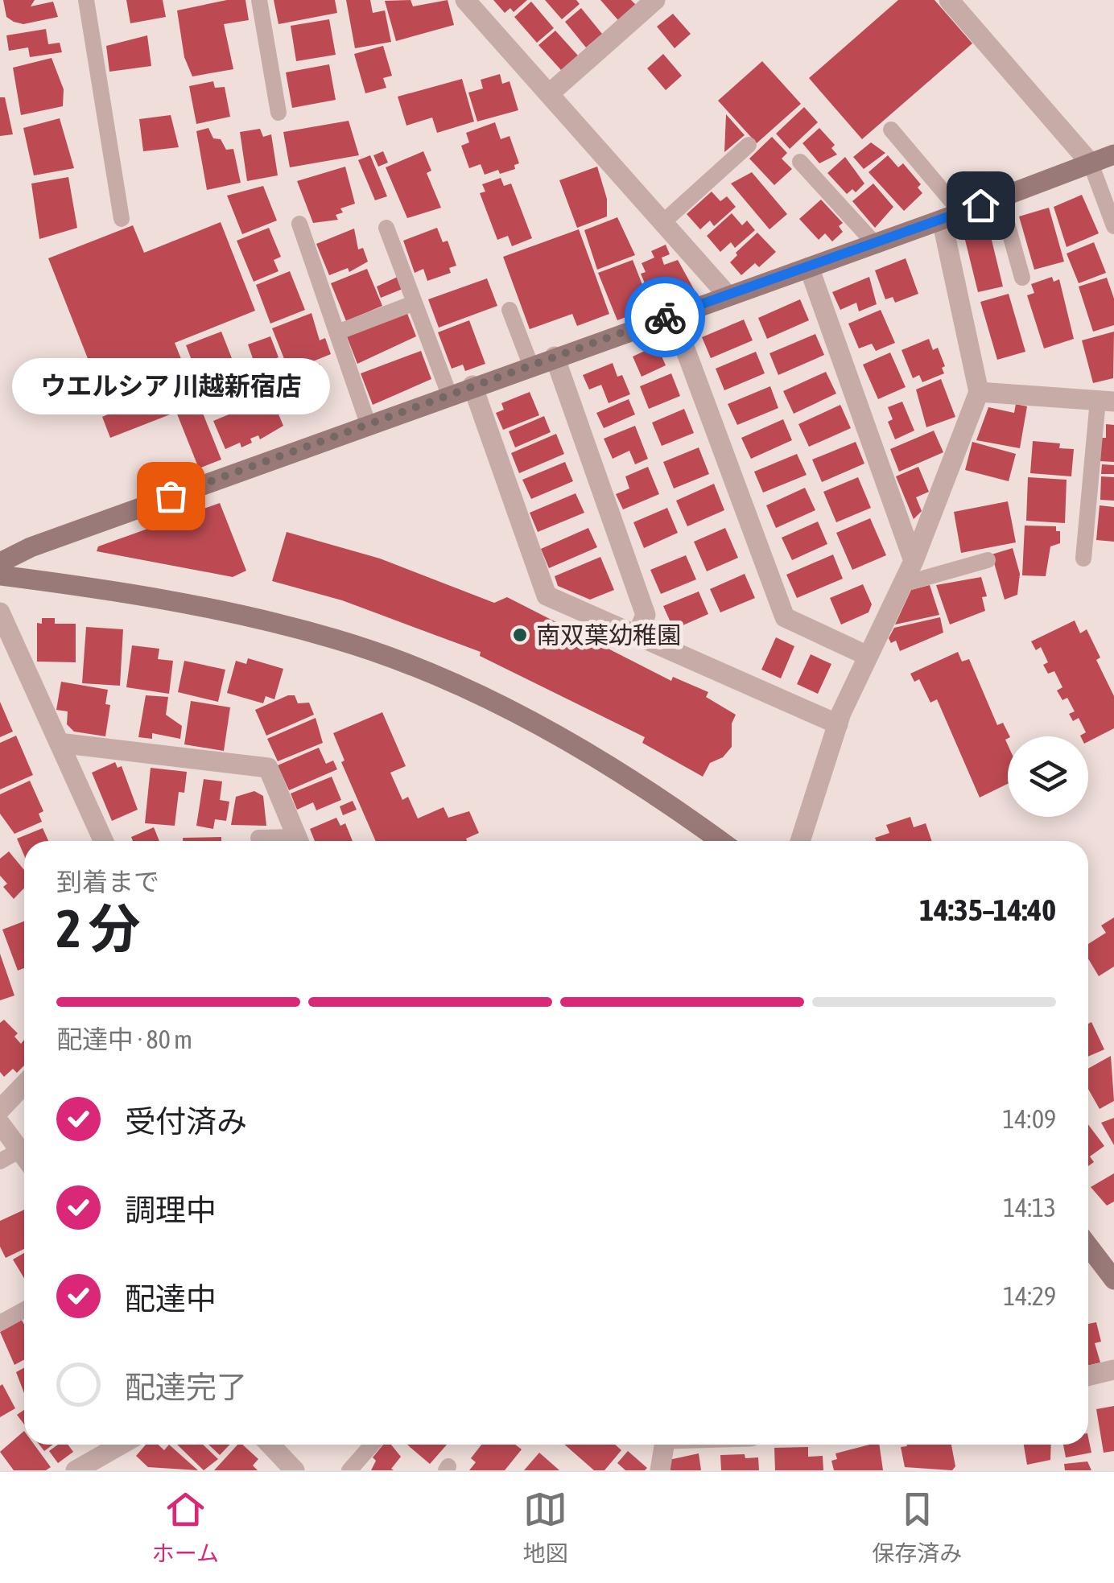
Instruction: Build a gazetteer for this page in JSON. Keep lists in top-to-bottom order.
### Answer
{
  "places": ["ウエルシア 川越新宿店", "南双葉幼稚園"],
  "page": {
    "bubble": "ウエルシア 川越新宿店",
    "heading": ["2 分", "到着まで", "14:35–14:40"],
    "bar": "配達中 · 80 m",
    "list": [
      ["受付済み", "14:09"],
      ["調理中", "14:13"],
      ["配達中", "14:29"],
      "配達完了"
    ],
    "tabs": ["ホーム", "地図", "保存済み"]
  }
}
